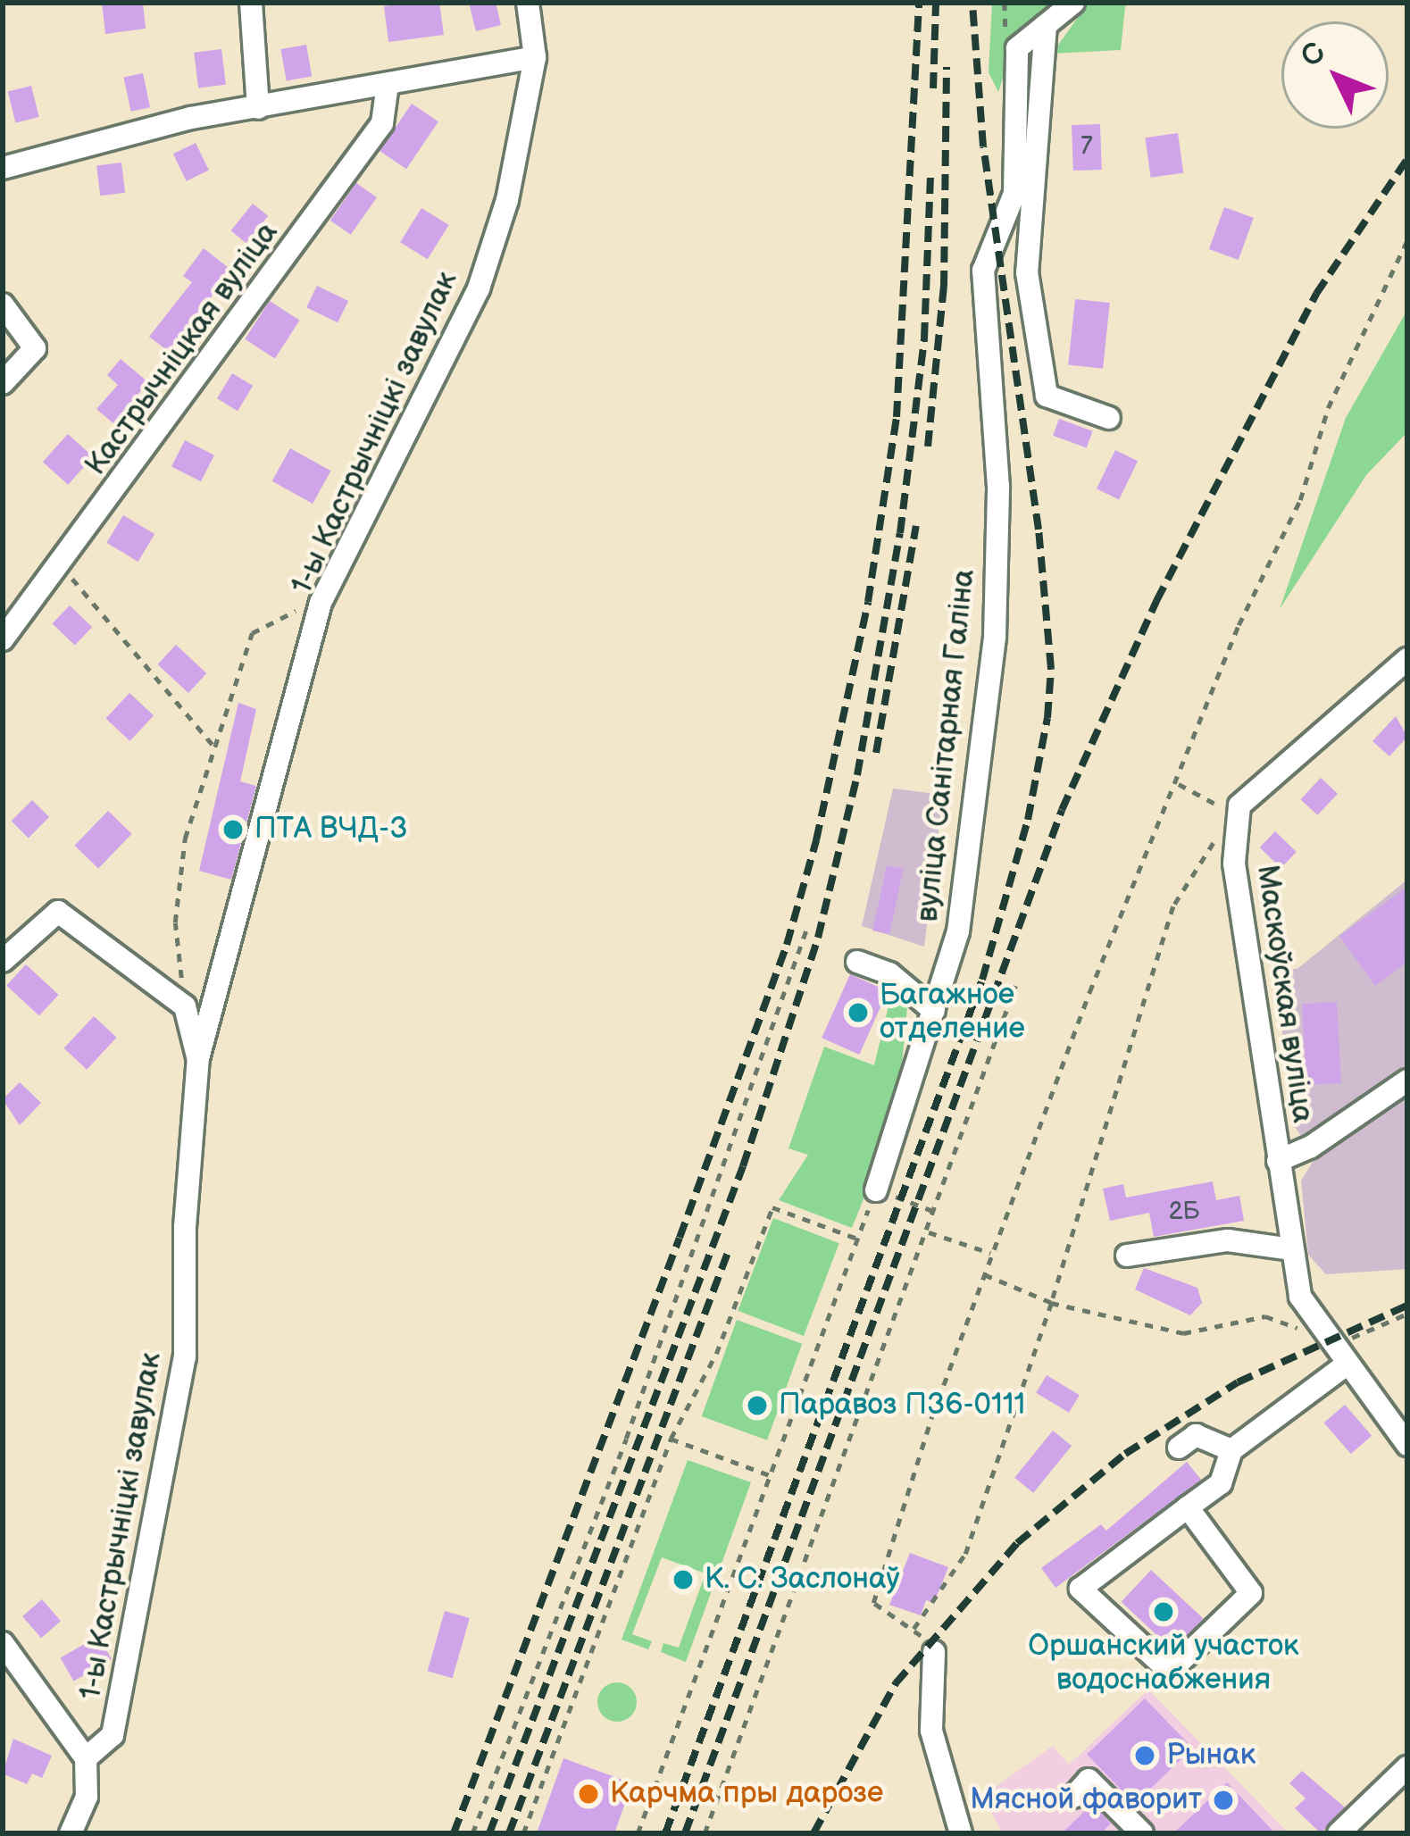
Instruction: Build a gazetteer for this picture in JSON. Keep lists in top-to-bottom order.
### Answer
{
  "streets": {
    "street": [
      "Кастрычніцкая вуліца",
      "1-ы Кастрычніцкі завулак",
      "вуліца Санітарная Галіна",
      "Маскоўская вуліца"
    ]
  },
  "places": [
    "ПТА ВЧД-3",
    "Багажное отделение",
    "Паравоз П36-0111",
    "К. С. Заслонаў",
    "Оршанский участок водоснабжения",
    "Рынак",
    "Карчма пры дарозе",
    "Мясной фаворит"
  ],
  "house_numbers": ["7", "2Б"],
  "north": "top left"
}
